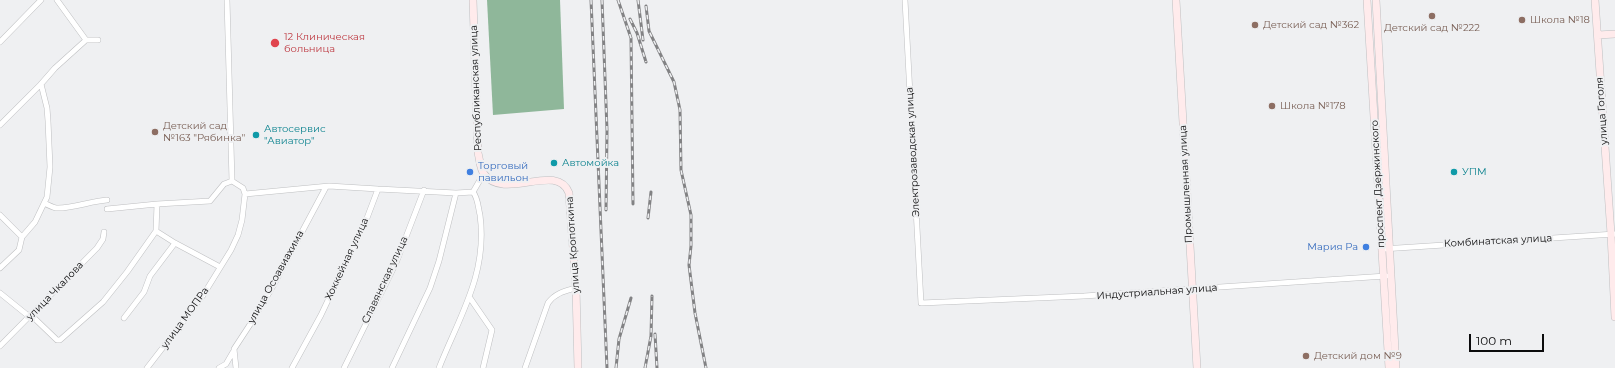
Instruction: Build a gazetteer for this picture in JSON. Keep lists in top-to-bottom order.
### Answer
{
  "streets": {
    "main road": [
      "Республиканская улица",
      "улица Гоголя",
      "Промышленная улица",
      "проспект Дзержинского",
      "улица Кропоткина"
    ],
    "street": [
      "Электрозаводская улица",
      "Комбинатская улица",
      "Хоккейная улица",
      "улица Осоавиахима",
      "Славянская улица",
      "улица Чкалова",
      "Индустриальная улица",
      "улица МОПРа"
    ]
  },
  "crossings": [
    ["Республиканская улица", "улица Кропоткина"],
    ["улица Гоголя", "Комбинатская улица"],
    ["Электрозаводская улица", "Индустриальная улица"],
    ["Промышленная улица", "Индустриальная улица"],
    ["проспект Дзержинского", "Комбинатская улица"],
    ["проспект Дзержинского", "Индустриальная улица"]
  ],
  "places": [
    "Детский сад №222",
    "Школа №18",
    "Детский сад №362",
    "12 Клиническая больница",
    "Школа №178",
    "Детский сад №163 \"Рябинка\"",
    "Автосервис \"Авиатор\"",
    "Автомойка",
    "Торговый павильон",
    "УПМ",
    "Мария Ра",
    "Детский дом №9"
  ],
  "scale_bar": "100 m"
}
